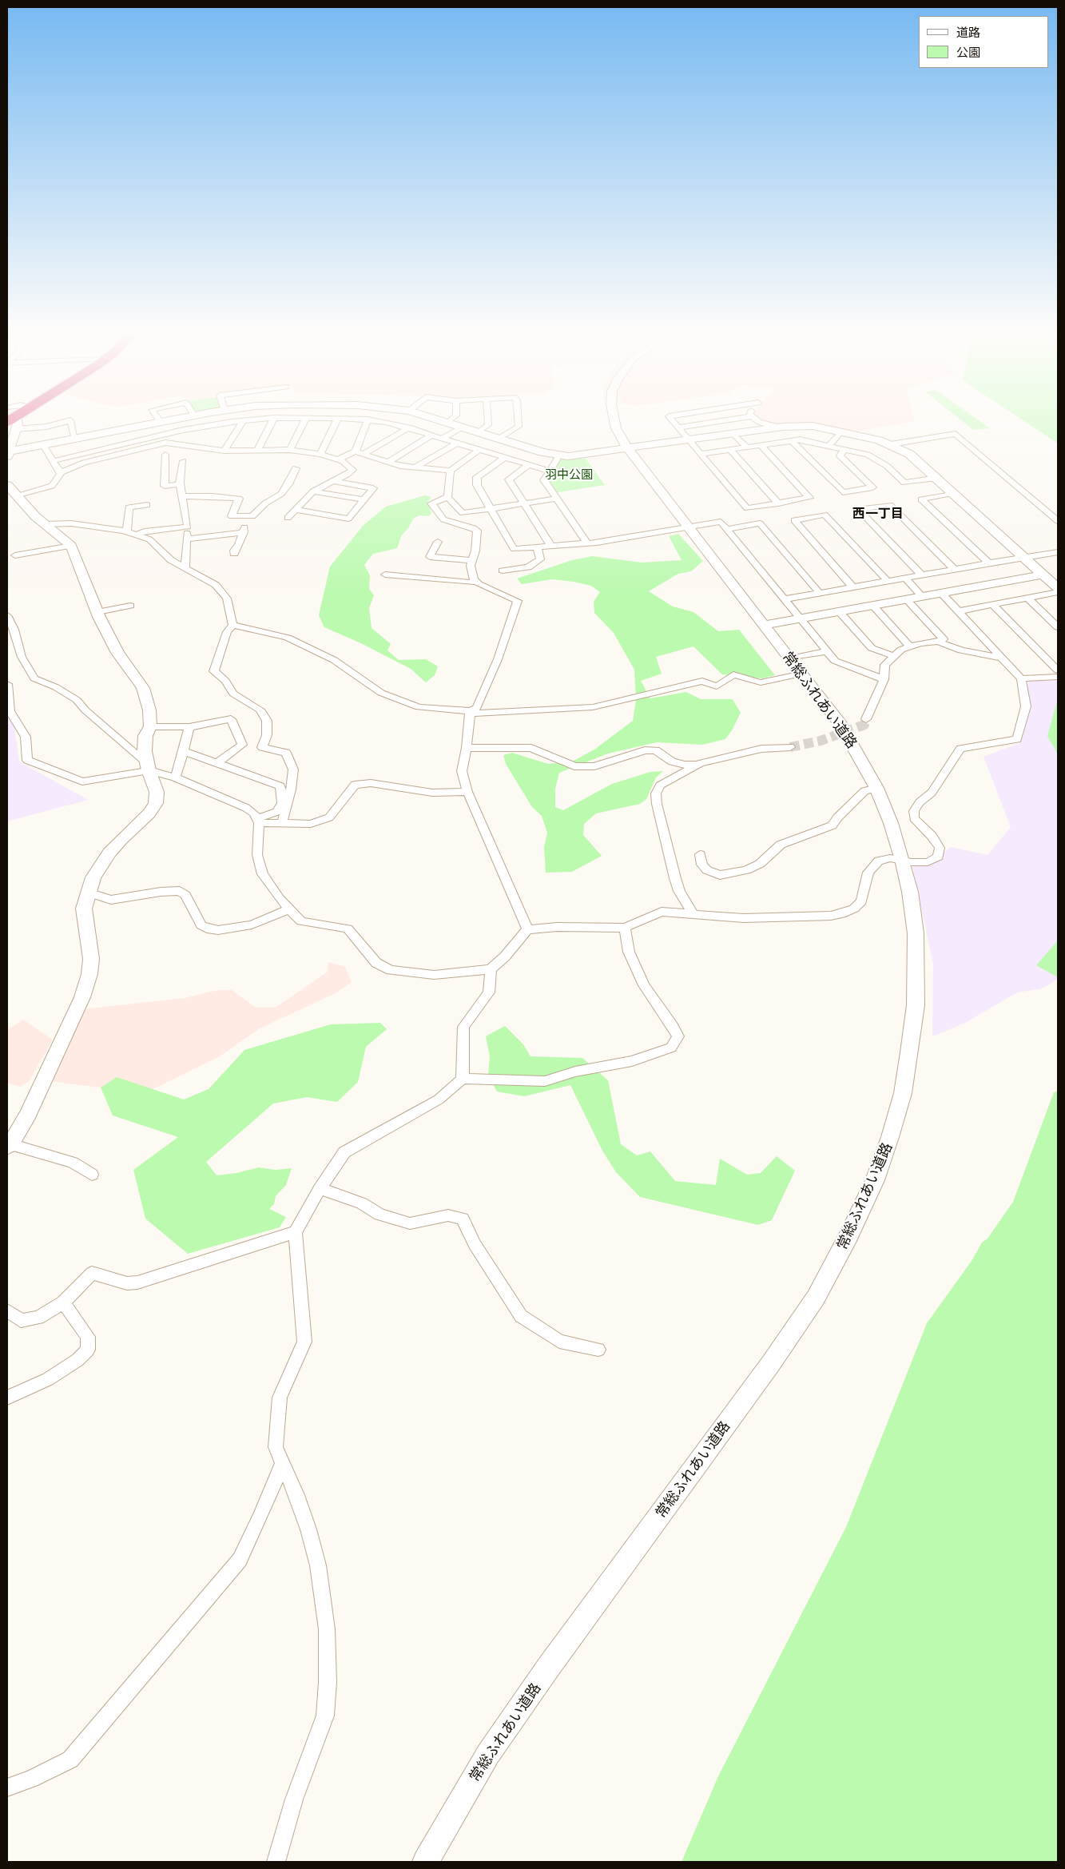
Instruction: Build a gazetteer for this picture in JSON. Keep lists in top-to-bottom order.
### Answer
{
  "streets": {
    "street": ["常総ふれあい道路"]
  },
  "districts": ["西一丁目"],
  "parks": ["羽中公園"],
  "legend": ["道路", "公園"]
}
